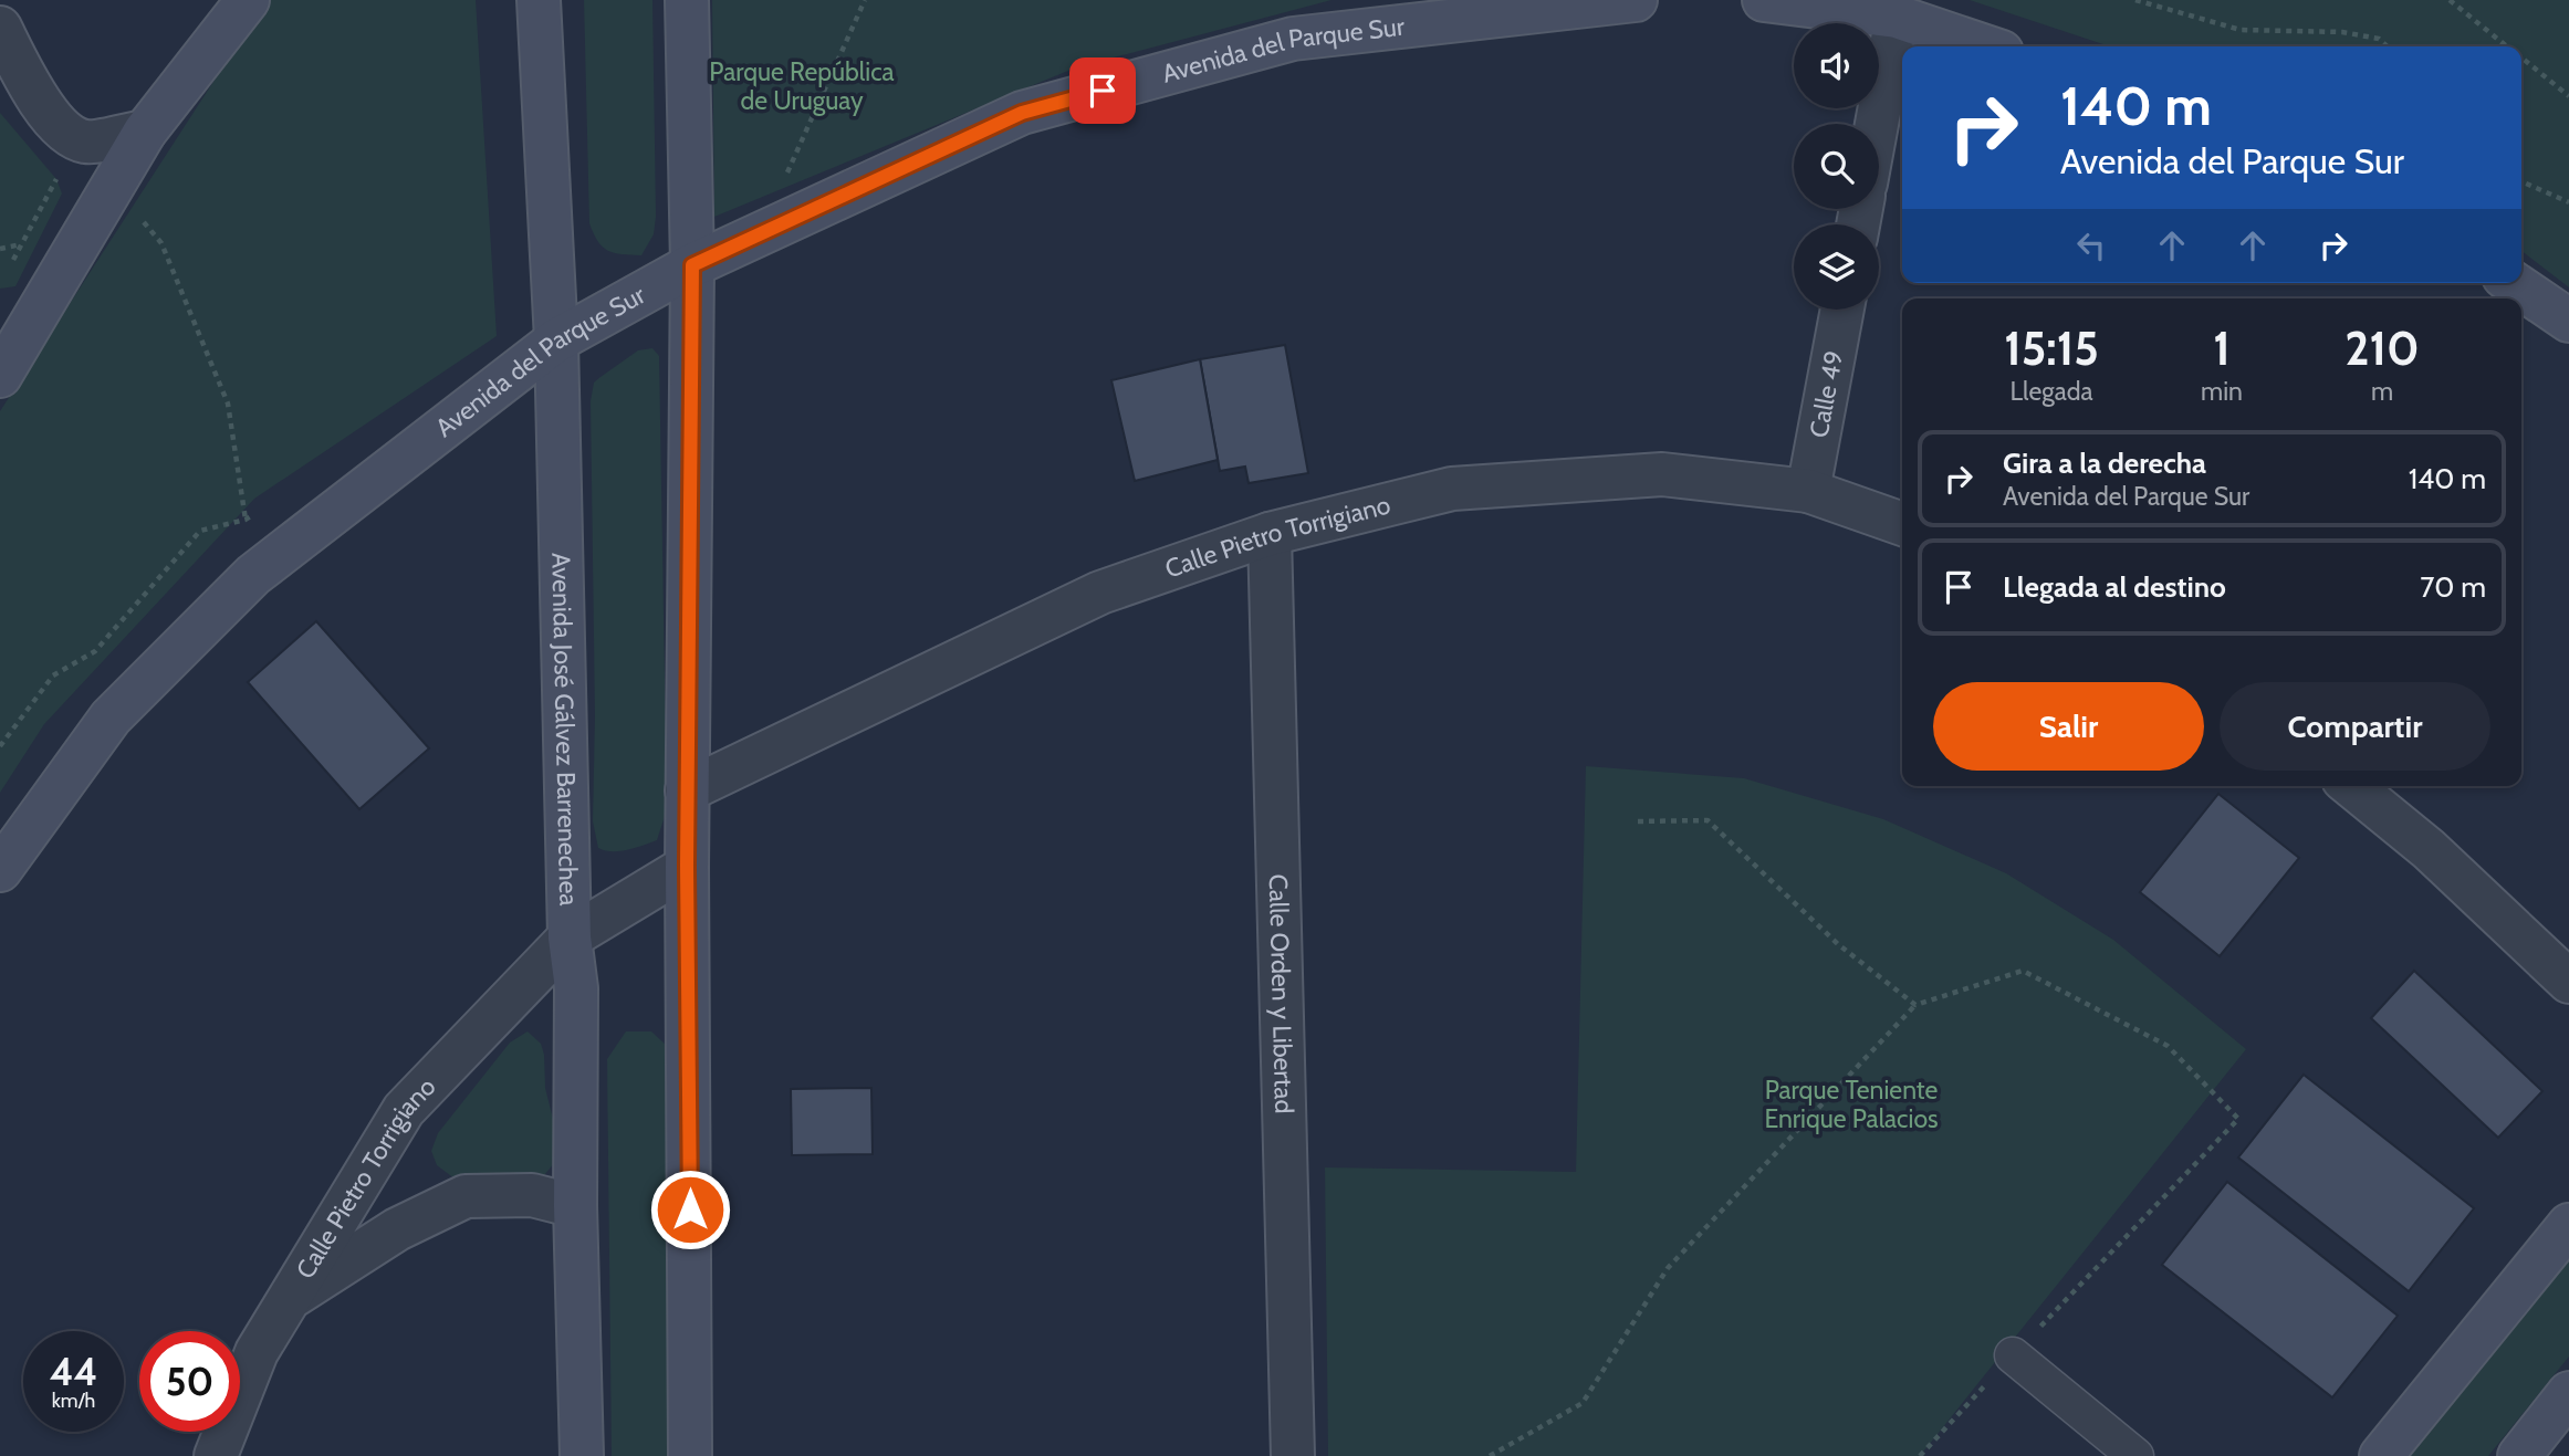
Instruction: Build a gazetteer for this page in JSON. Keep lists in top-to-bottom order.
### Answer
{
  "streets": {
    "main road": ["Avenida del Parque Sur", "Avenida José Gálvez Barrenechea"],
    "street": ["Calle 49", "Calle Pietro Torrigiano", "Calle Orden y Libertad"]
  },
  "crossings": [
    ["Avenida del Parque Sur", "Avenida José Gálvez Barrenechea"],
    ["Calle 49", "Calle Pietro Torrigiano"],
    ["Calle Pietro Torrigiano", "Avenida José Gálvez Barrenechea"],
    ["Calle Pietro Torrigiano", "Calle Orden y Libertad"]
  ],
  "parks": ["Parque República de Uruguay", "Parque Teniente Enrique Palacios"],
  "page": {
    "turn": ["140 m", "Avenida del Parque Sur"],
    "eta": [
      "15:15",
      "Llegada",
      "1",
      "min",
      "210",
      "m"
    ],
    "list": [
      {
        "name": "Gira a la derecha",
        "note": "Avenida del Parque Sur",
        "value": "140 m"
      },
      {
        "name": "Llegada al destino",
        "value": "70 m"
      }
    ],
    "buttons": ["Salir", "Compartir"],
    "speed": "44 km/h",
    "limit": "50"
  }
}
